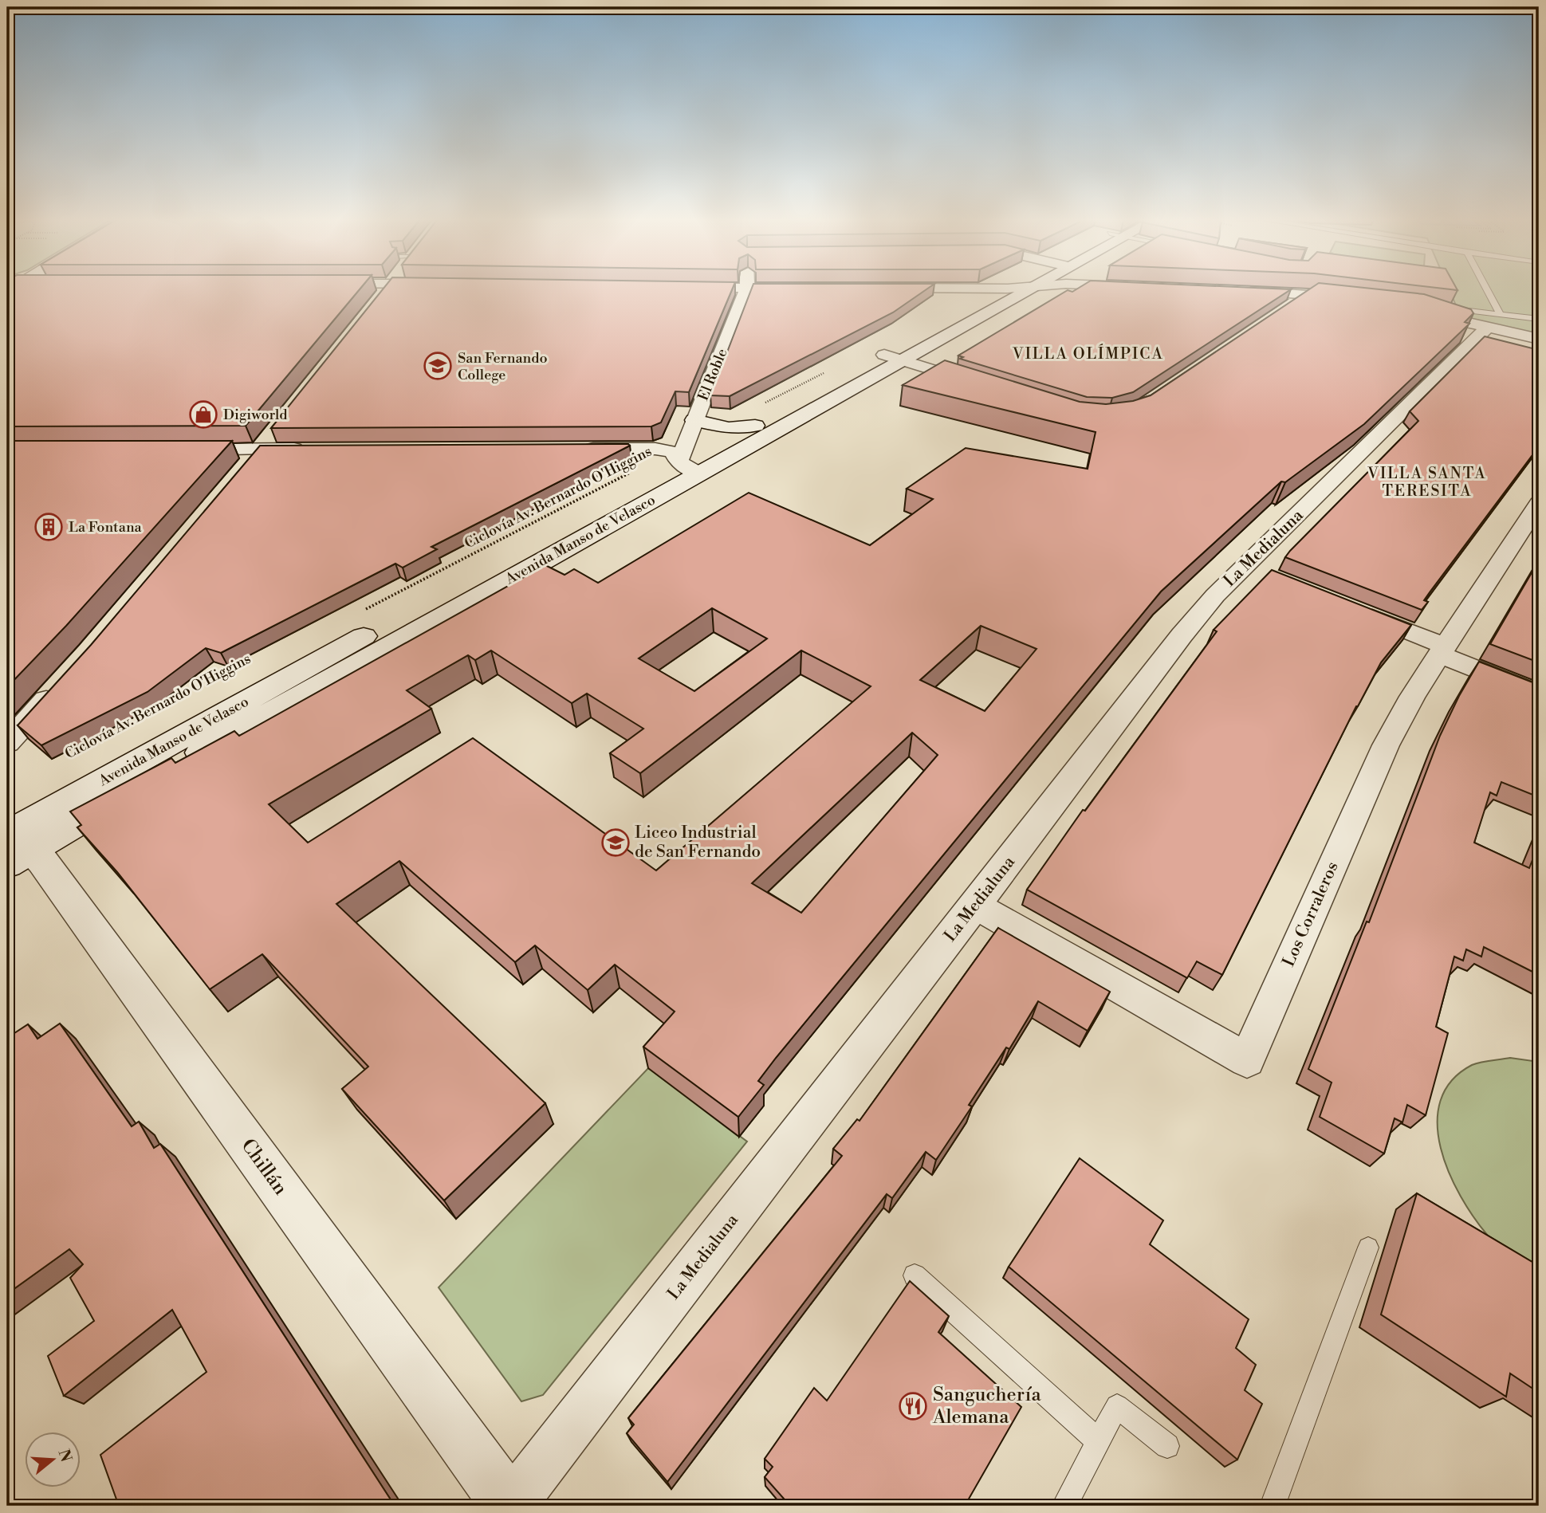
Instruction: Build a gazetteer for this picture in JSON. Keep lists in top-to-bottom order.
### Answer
{
  "streets": {
    "main road": ["Avenida Manso de Velasco", "Chillán"],
    "street": ["El Roble", "La Medialuna", "Los Corraleros"],
    "path": ["Ciclovía Av. Bernardo O'Higgins"]
  },
  "crossings": [
    ["El Roble", "Ciclovía Av. Bernardo O'Higgins"],
    ["El Roble", "Avenida Manso de Velasco"],
    ["Ciclovía Av. Bernardo O'Higgins", "Avenida Manso de Velasco"],
    ["Avenida Manso de Velasco", "Chillán"],
    ["La Medialuna", "Los Corraleros"],
    ["La Medialuna", "Chillán"]
  ],
  "districts": ["VILLA OLÍMPICA", "VILLA SANTA TERESITA"],
  "places": {
    "school or university": ["San Fernando College", "Liceo Industrial de San Fernando"],
    "shop": ["Digiworld"],
    "building": ["La Fontana"],
    "restaurant": ["Sanguchería Alemana"]
  },
  "north": "right"
}
